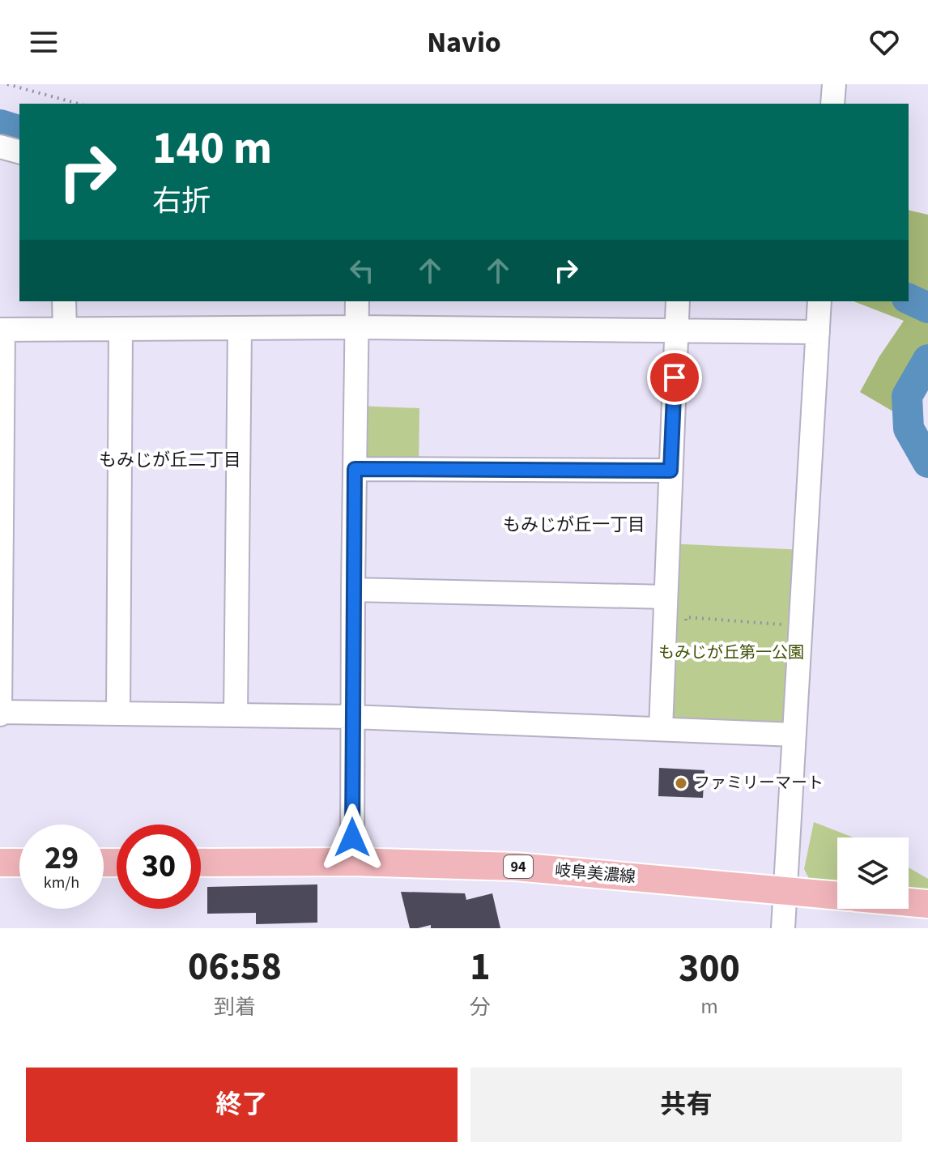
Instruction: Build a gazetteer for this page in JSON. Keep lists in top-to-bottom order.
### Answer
{
  "streets": {
    "main road": ["94", "岐阜美濃線"]
  },
  "districts": ["もみじが丘二丁目", "もみじが丘一丁目"],
  "parks": ["もみじが丘第一公園"],
  "places": ["ファミリーマート"],
  "page": {
    "header": "Navio",
    "turn": ["140 m", "右折"],
    "speed": "29 km/h",
    "limit": "30",
    "eta": [
      "06:58",
      "到着",
      "1",
      "分",
      "300",
      "m"
    ],
    "buttons": ["終了", "共有"]
  }
}
